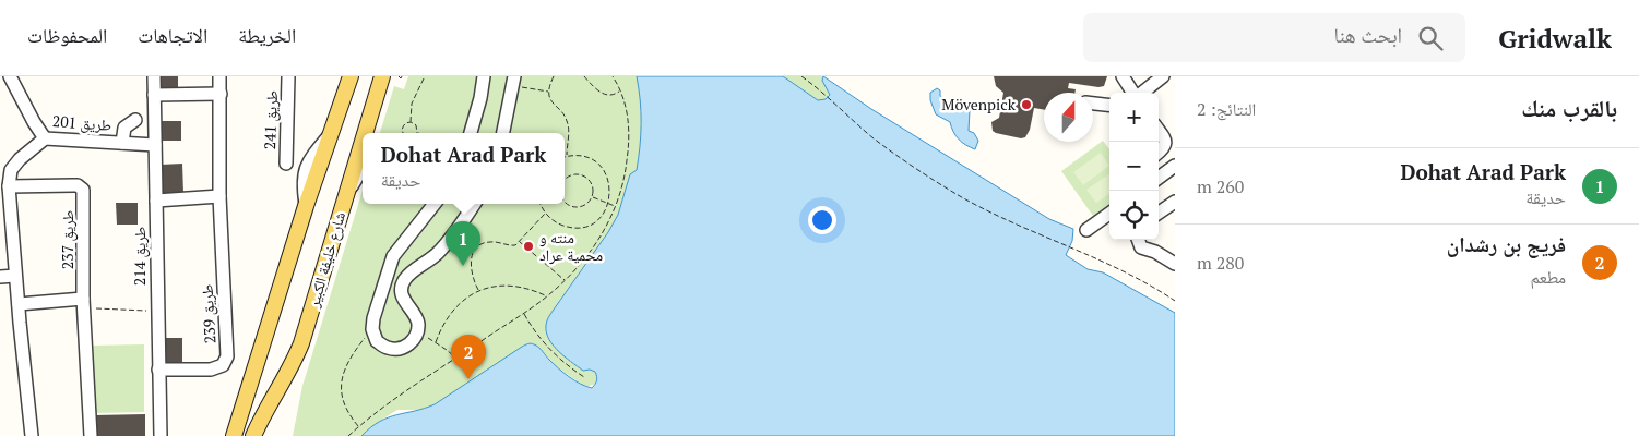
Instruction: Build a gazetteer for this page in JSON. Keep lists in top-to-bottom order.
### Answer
{
  "streets": {
    "main road": ["شارع خليفة الكبير"],
    "street": [
      "طريق 241",
      "طريق 201",
      "طريق 237",
      "طريق 214",
      "طريق 239"
    ]
  },
  "crossings": [
    ["طريق 201", "طريق 214"],
    ["طريق 214", "طريق 239"]
  ],
  "places": ["Mövenpick", "منته و محمية عراد"],
  "north": "top",
  "page": {
    "header": "Gridwalk",
    "search": "ابحث هنا",
    "nav": ["الخريطة", "الاتجاهات", "المحفوظات"],
    "heading": ["بالقرب منك", "النتائج: 2"],
    "map_buttons": ["+", "−"],
    "popup": ["Dohat Arad Park", "حديقة"],
    "list": [
      {
        "mark": "1",
        "name": "Dohat Arad Park",
        "note": "حديقة",
        "value": "260 m"
      },
      {
        "mark": "2",
        "name": "فريج بن رشدان",
        "note": "مطعم",
        "value": "280 m"
      }
    ],
    "pins": ["1", "2"]
  }
}
